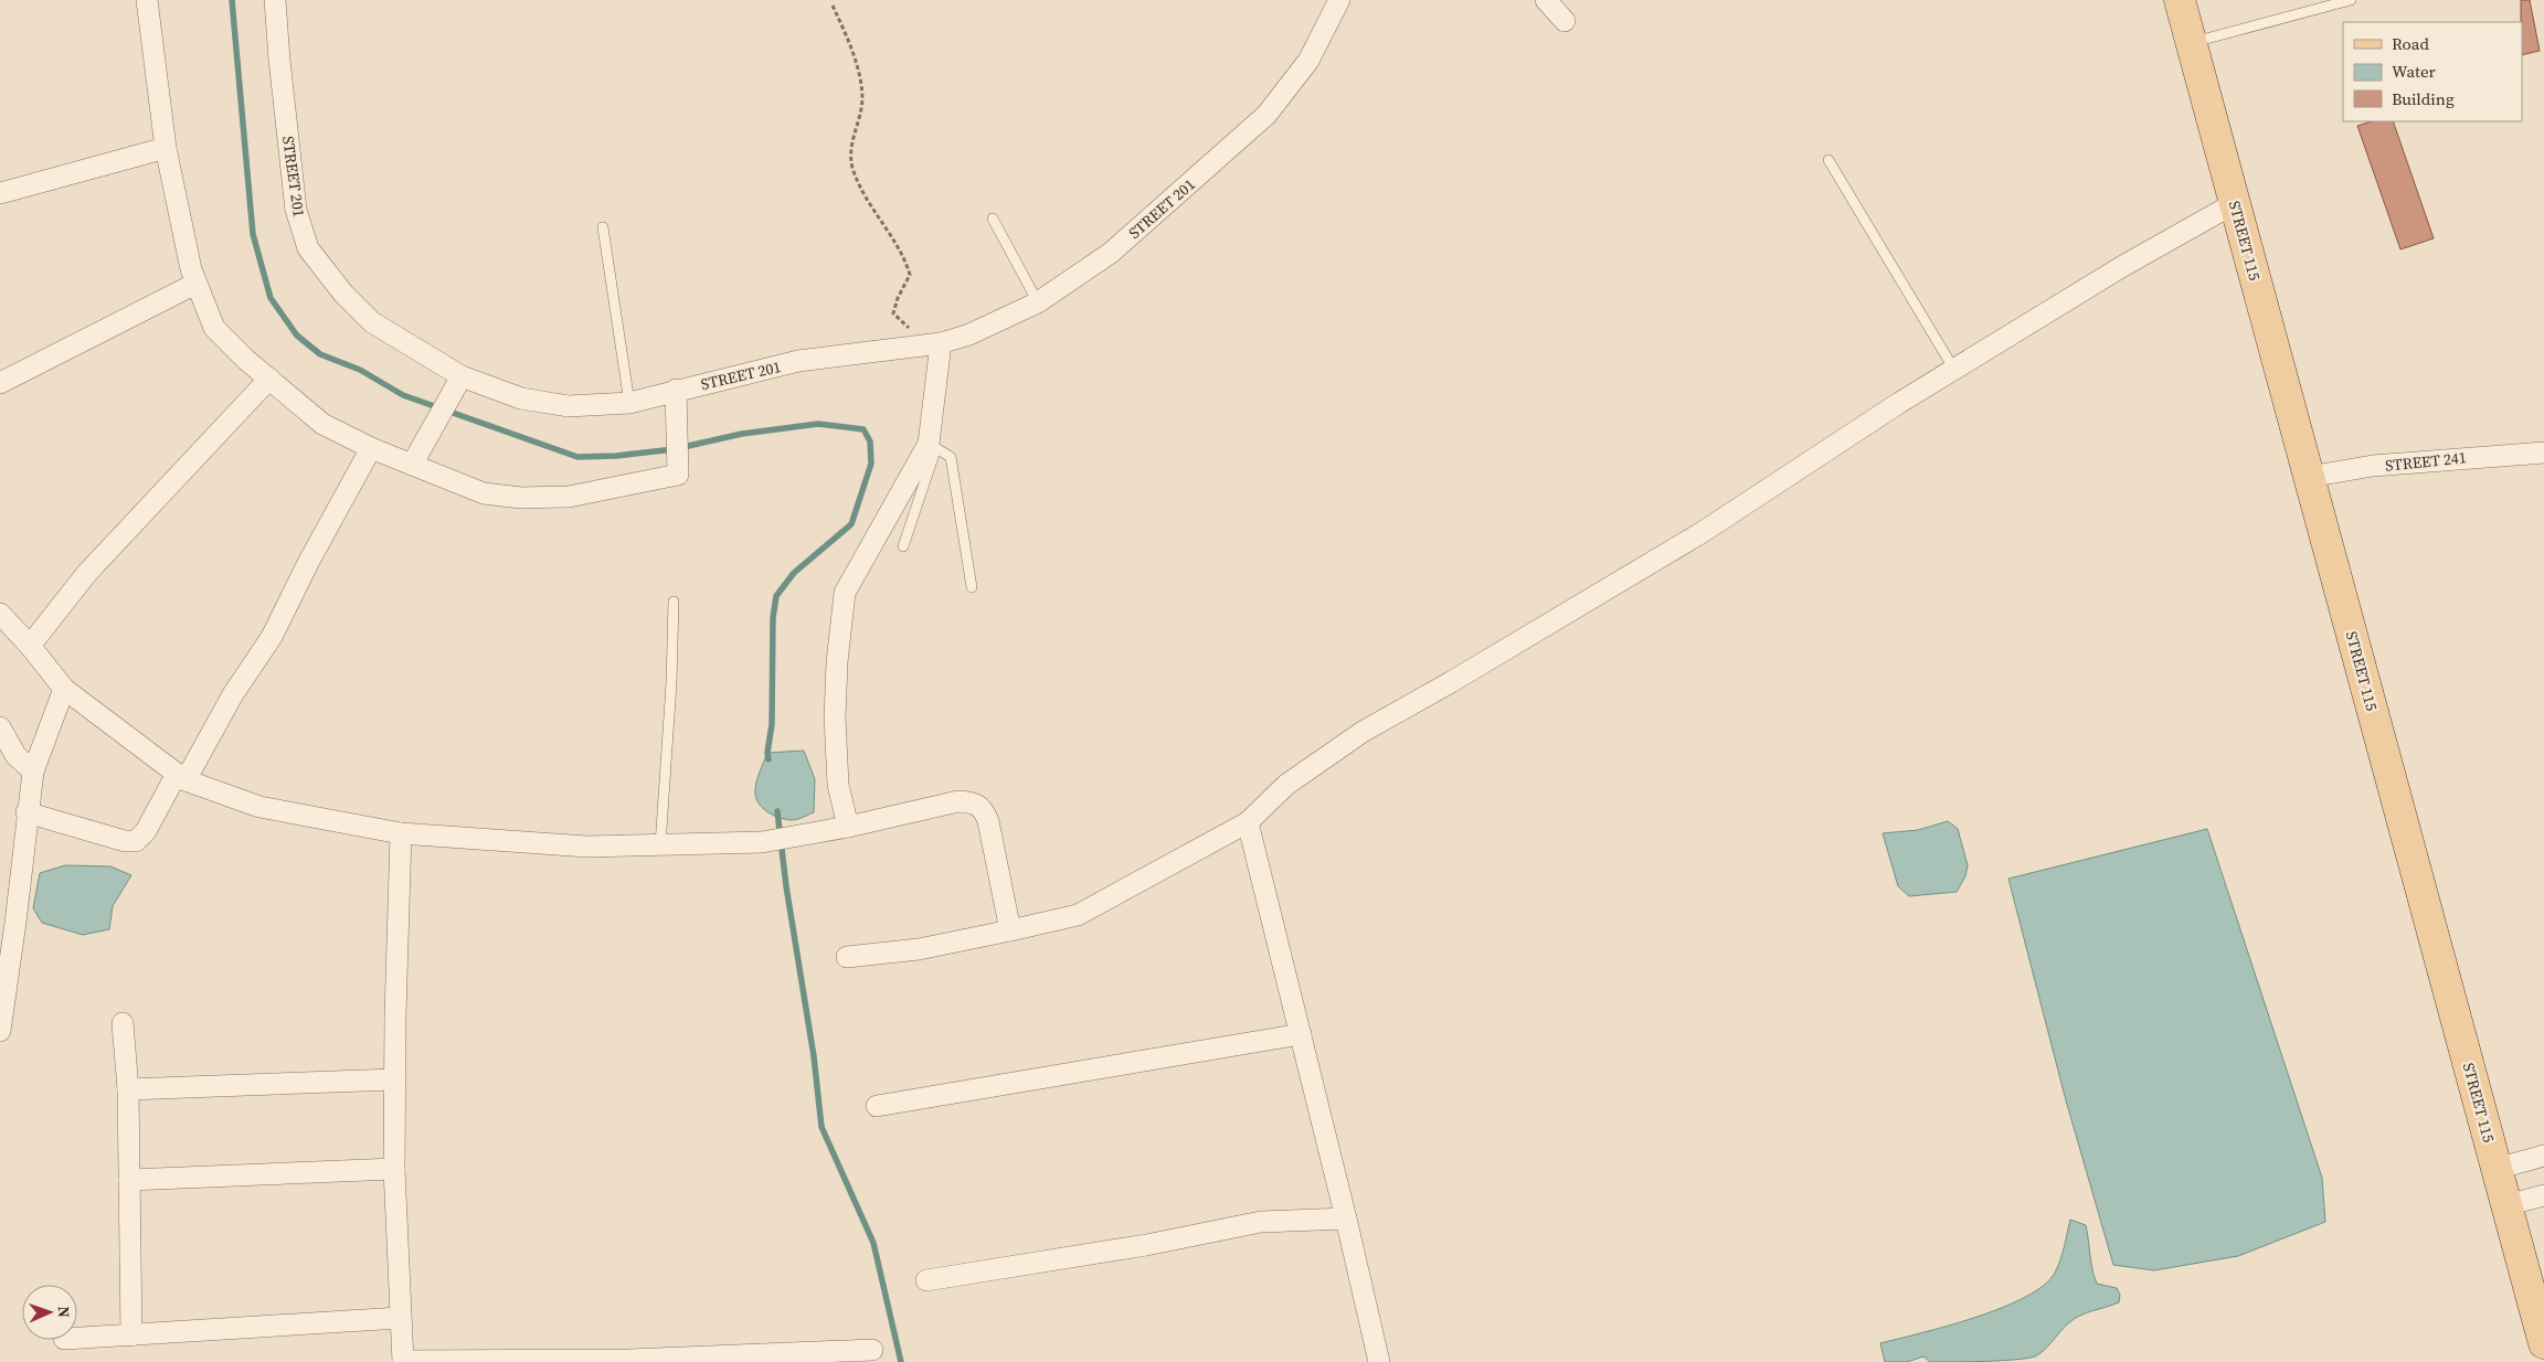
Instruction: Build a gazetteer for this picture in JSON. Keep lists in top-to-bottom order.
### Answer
{
  "streets": {
    "main road": ["STREET 115"],
    "street": ["STREET 201", "STREET 241"]
  },
  "crossings": [
    ["STREET 115", "STREET 241"]
  ],
  "legend": ["Road", "Water", "Building"],
  "north": "right"
}
